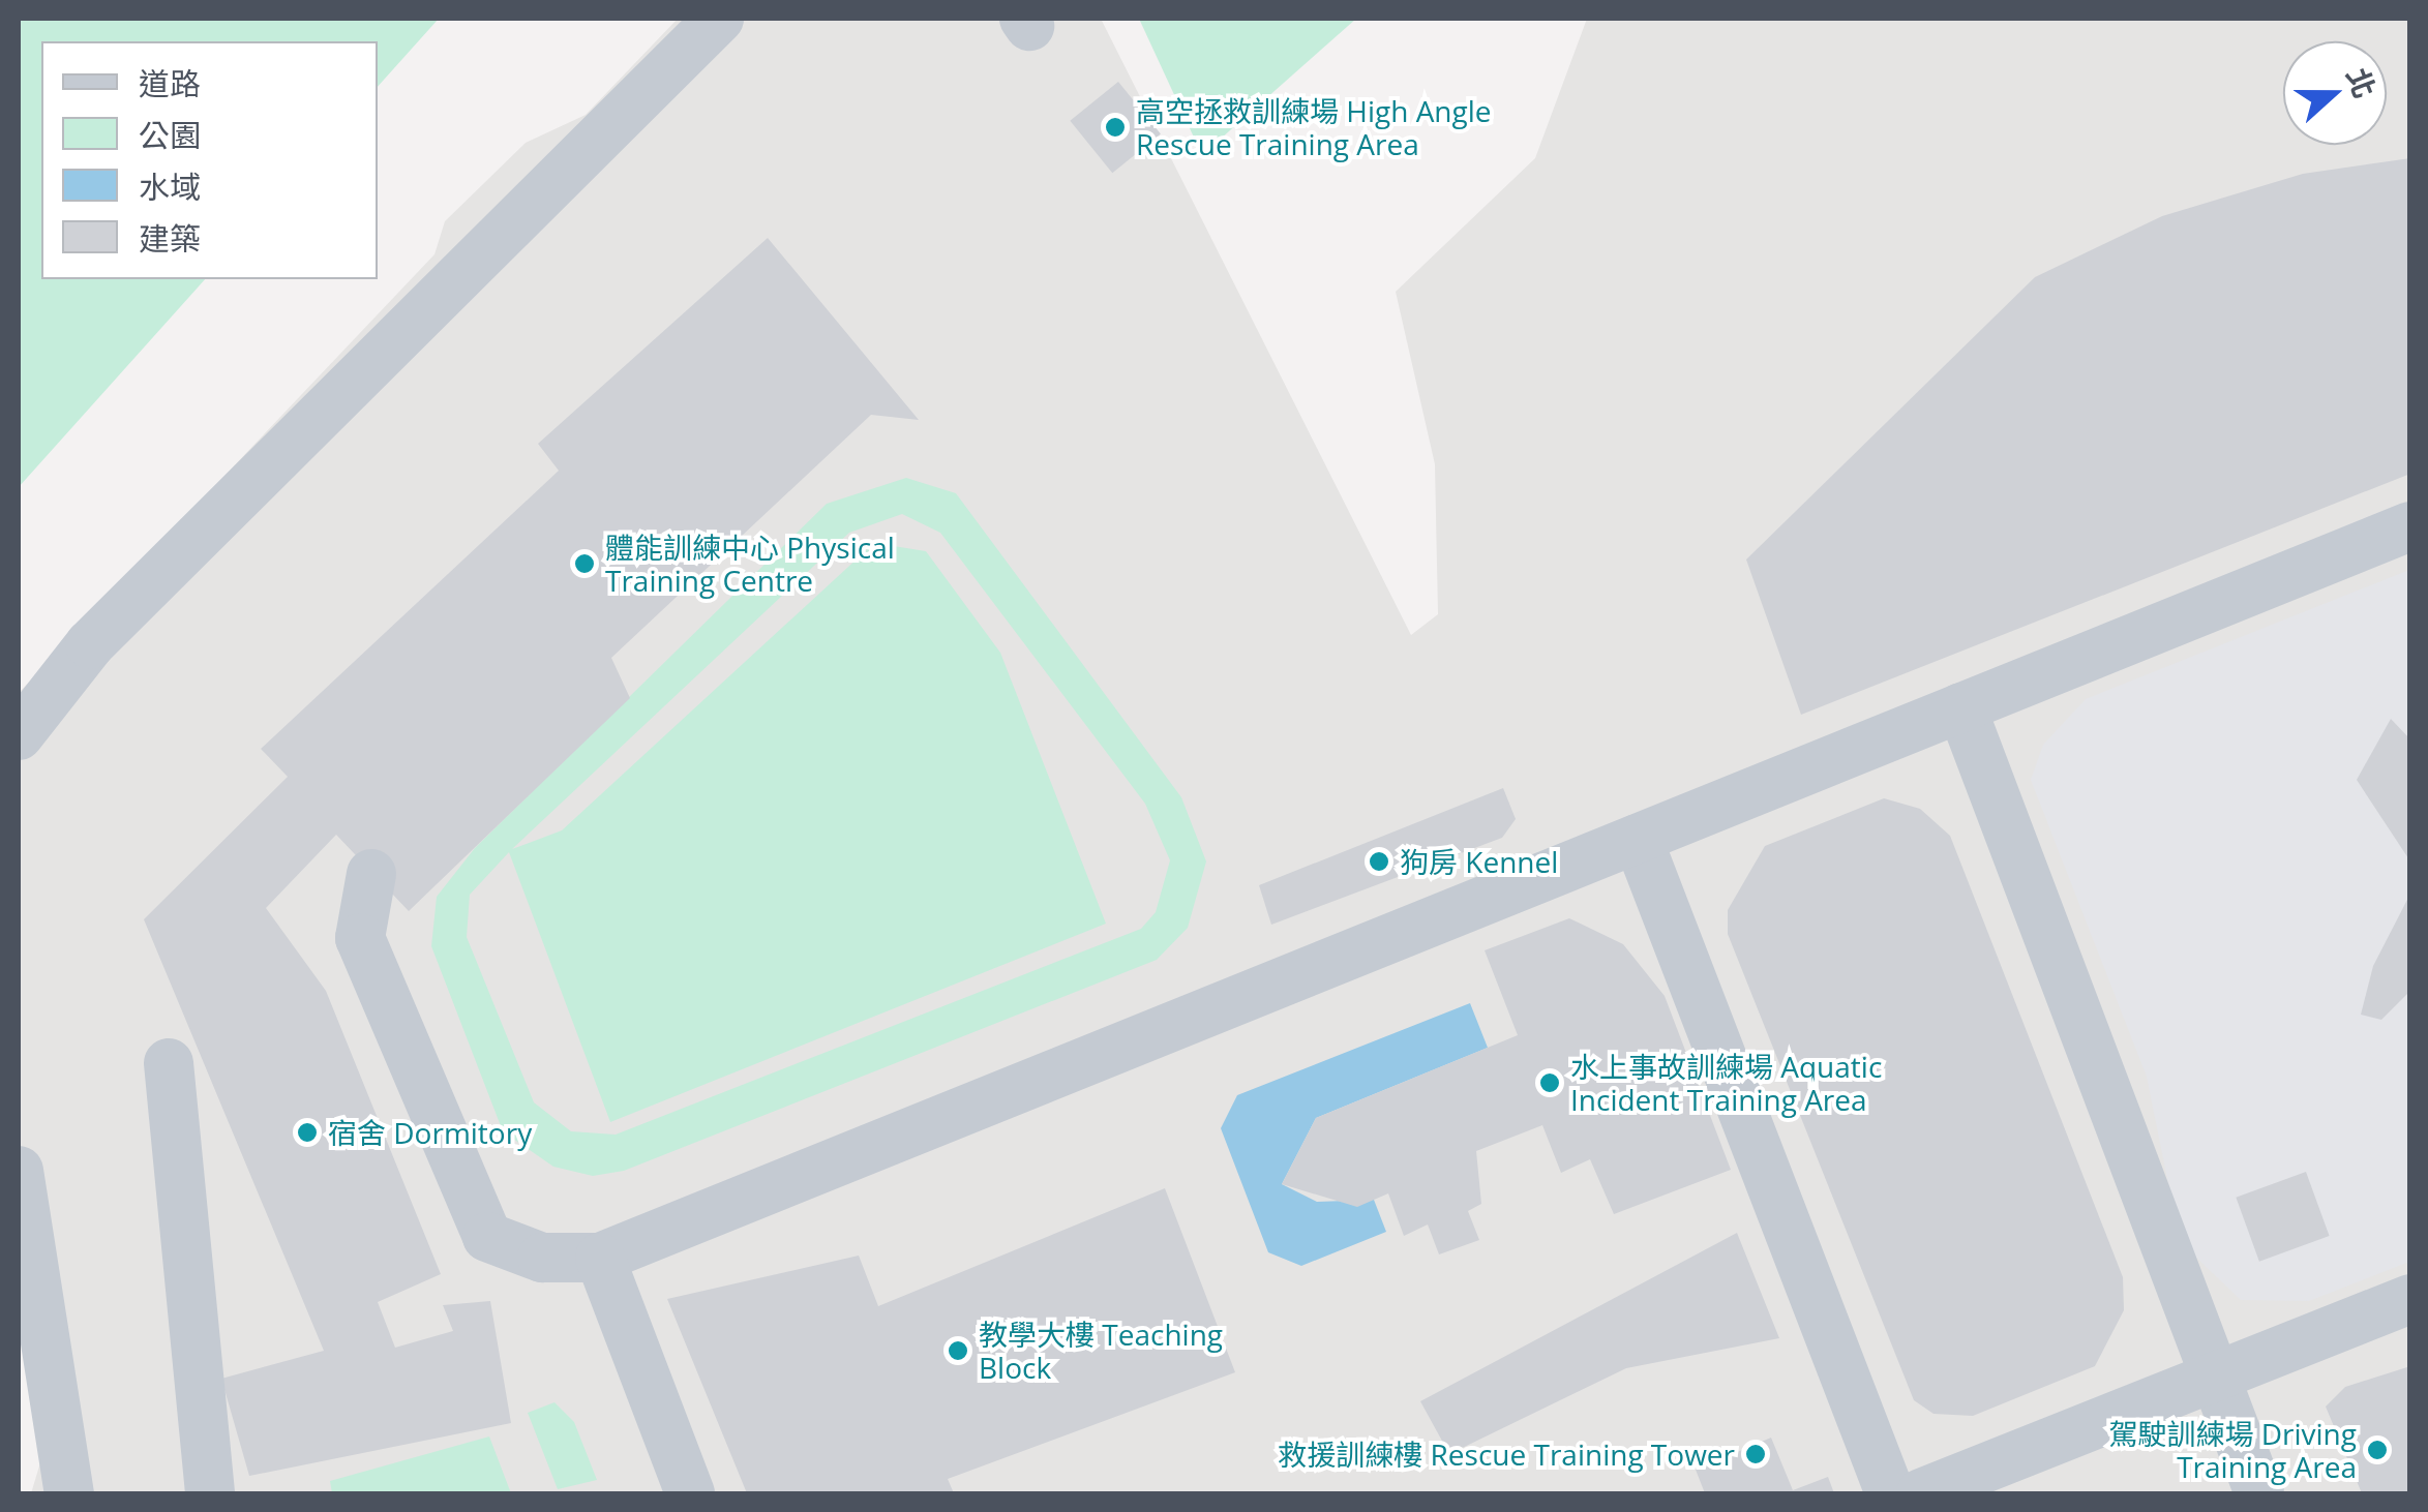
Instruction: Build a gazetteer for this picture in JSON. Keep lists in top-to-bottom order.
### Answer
{
  "places": [
    "高空拯救訓練場 High Angle Rescue Training Area",
    "體能訓練中心 Physical Training Centre",
    "狗房 Kennel",
    "水上事故訓練場 Aquatic Incident Training Area",
    "宿舍 Dormitory",
    "教學大樓 Teaching Block",
    "駕駛訓練場 Driving Training Area",
    "救援訓練樓 Rescue Training Tower"
  ],
  "legend": [
    "道路",
    "公園",
    "水域",
    "建築"
  ],
  "north": "right"
}
